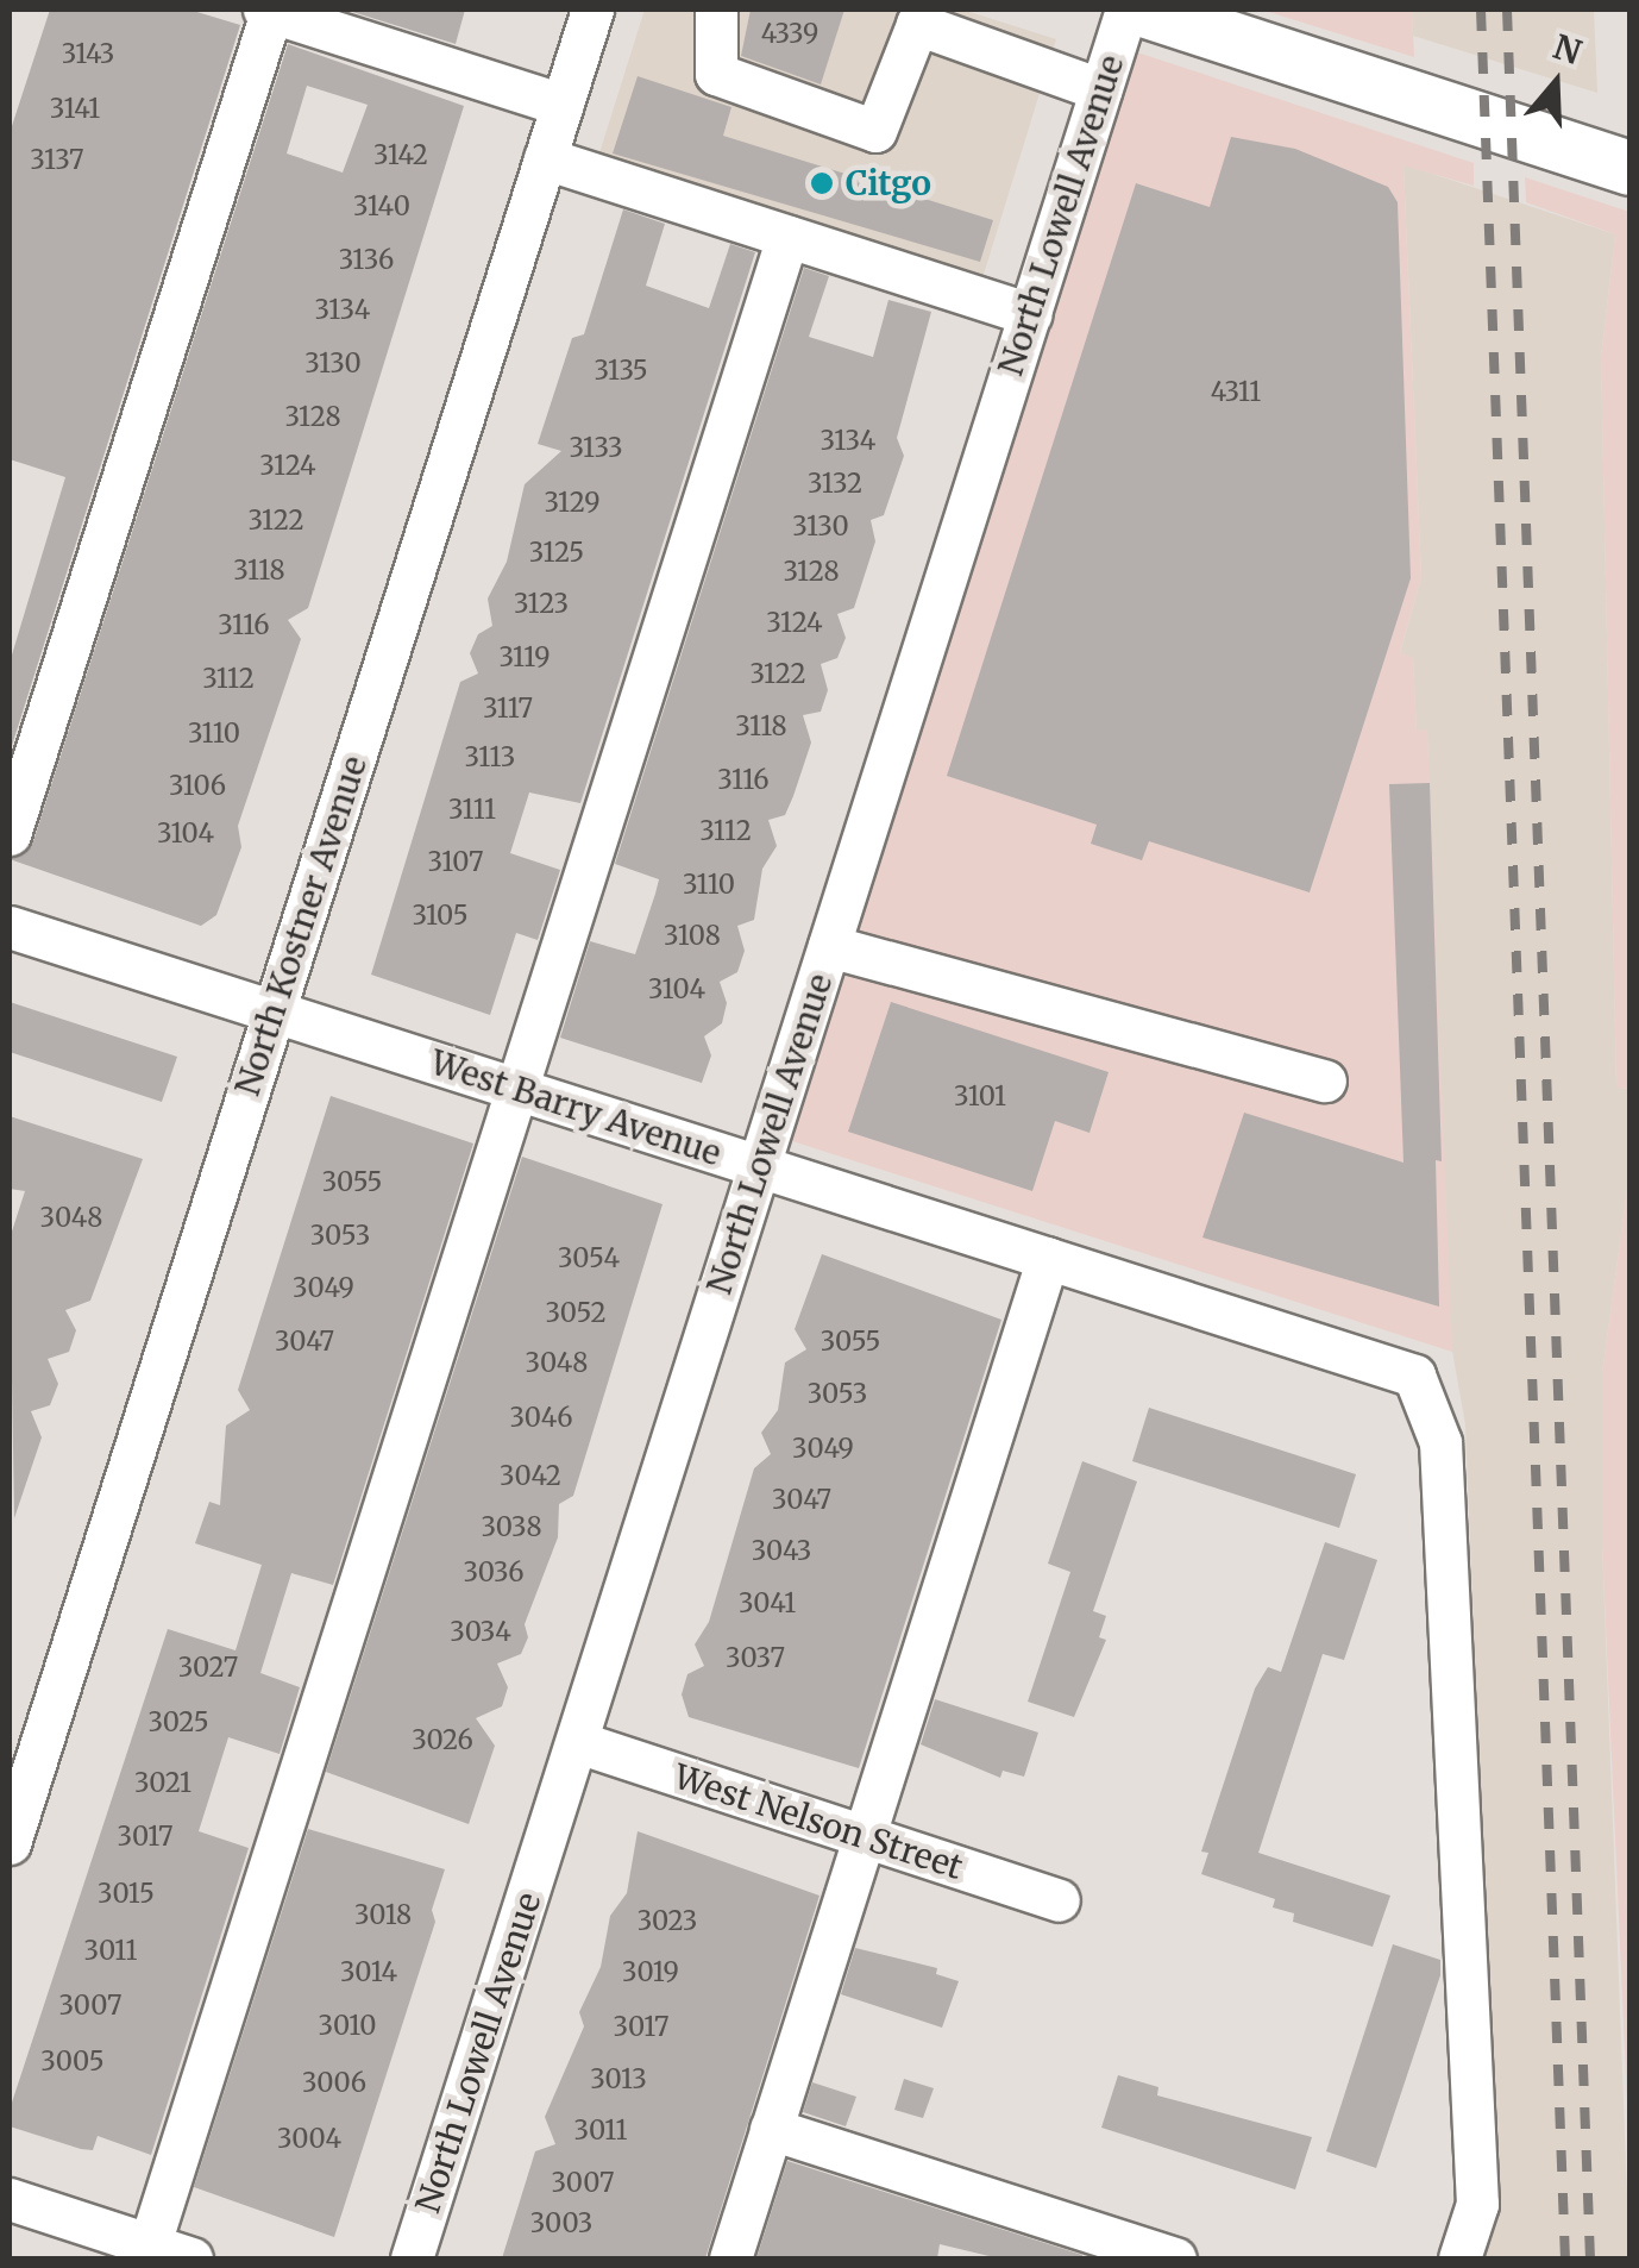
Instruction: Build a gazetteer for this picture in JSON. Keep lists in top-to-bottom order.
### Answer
{
  "streets": {
    "street": [
      "North Lowell Avenue",
      "North Kostner Avenue",
      "West Barry Avenue",
      "West Nelson Street"
    ]
  },
  "crossings": [
    ["North Lowell Avenue", "West Barry Avenue"],
    ["North Lowell Avenue", "West Nelson Street"],
    ["North Kostner Avenue", "West Barry Avenue"]
  ],
  "places": ["Citgo"],
  "house_numbers": [
    "4339",
    "3143",
    "3141",
    "3142",
    "3137",
    "3140",
    "3136",
    "3134",
    "3130",
    "3135",
    "4311",
    "3128",
    "3134",
    "3133",
    "3124",
    "3132",
    "3129",
    "3122",
    "3130",
    "3125",
    "3118",
    "3128",
    "3123",
    "3124",
    "3116",
    "3119",
    "3122",
    "3112",
    "3117",
    "3118",
    "3110",
    "3113",
    "3116",
    "3106",
    "3111",
    "3112",
    "3104",
    "3107",
    "3110",
    "3105",
    "3108",
    "3104",
    "3101",
    "3055",
    "3048",
    "3053",
    "3054",
    "3049",
    "3052",
    "3047",
    "3055",
    "3048",
    "3053",
    "3046",
    "3049",
    "3042",
    "3047",
    "3038",
    "3043",
    "3036",
    "3041",
    "3034",
    "3037",
    "3027",
    "3025",
    "3026",
    "3021",
    "3017",
    "3015",
    "3018",
    "3023",
    "3011",
    "3014",
    "3019",
    "3007",
    "3010",
    "3017",
    "3005",
    "3013",
    "3006",
    "3011",
    "3004",
    "3007",
    "3003"
  ],
  "north": "top"
}
